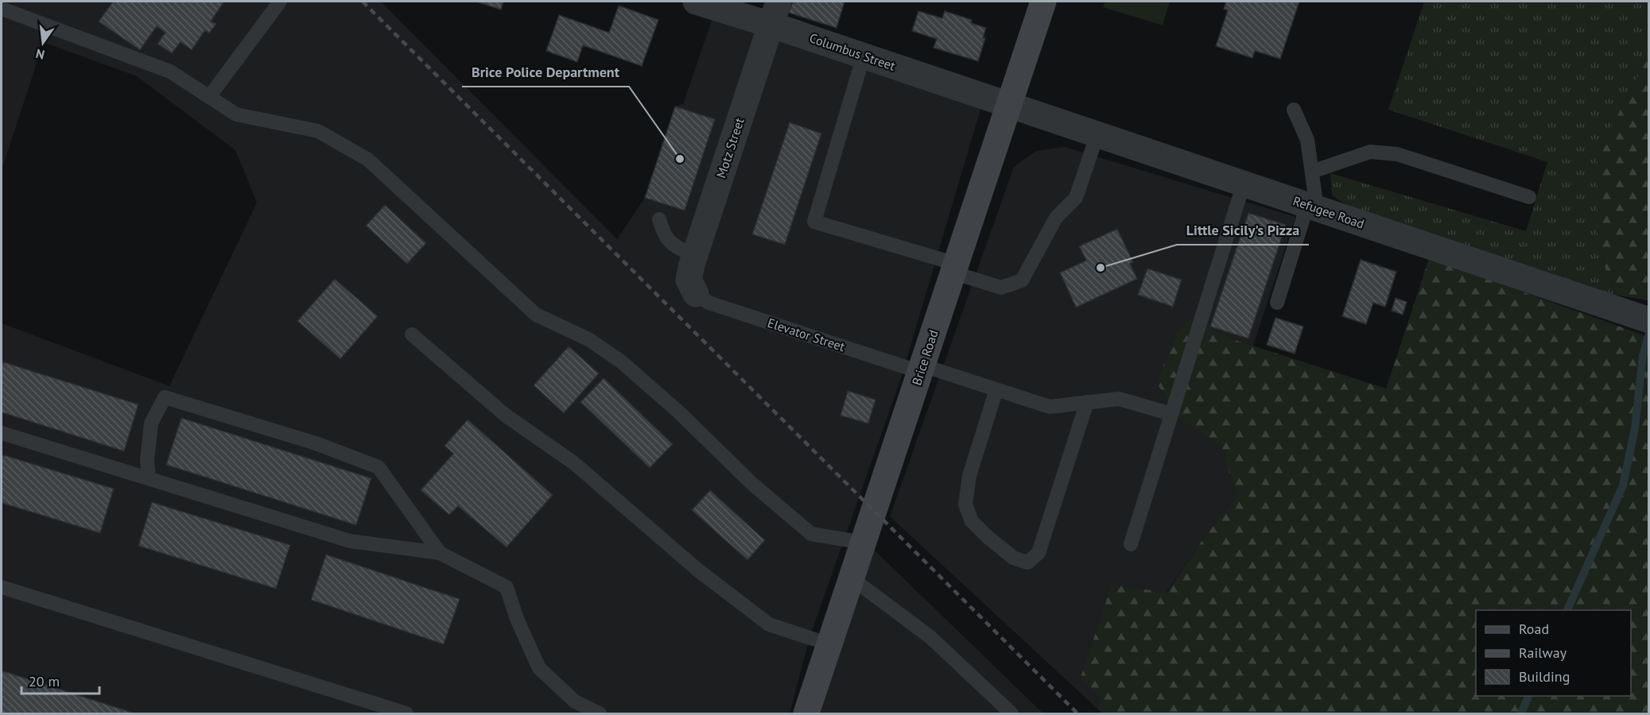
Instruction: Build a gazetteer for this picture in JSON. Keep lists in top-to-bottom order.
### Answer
{
  "streets": {
    "main road": ["Brice Road"],
    "street": ["Columbus Street", "Motz Street", "Refugee Road"],
    "lane": ["Elevator Street"]
  },
  "crossings": [
    ["Columbus Street", "Motz Street"],
    ["Columbus Street", "Refugee Road"],
    ["Columbus Street", "Brice Road"],
    ["Motz Street", "Elevator Street"],
    ["Refugee Road", "Brice Road"],
    ["Elevator Street", "Brice Road"]
  ],
  "places": ["Brice Police Department", "Little Sicily's Pizza"],
  "legend": ["Road", "Railway", "Building"],
  "scale_bar": "20 m",
  "north": "bottom"
}
